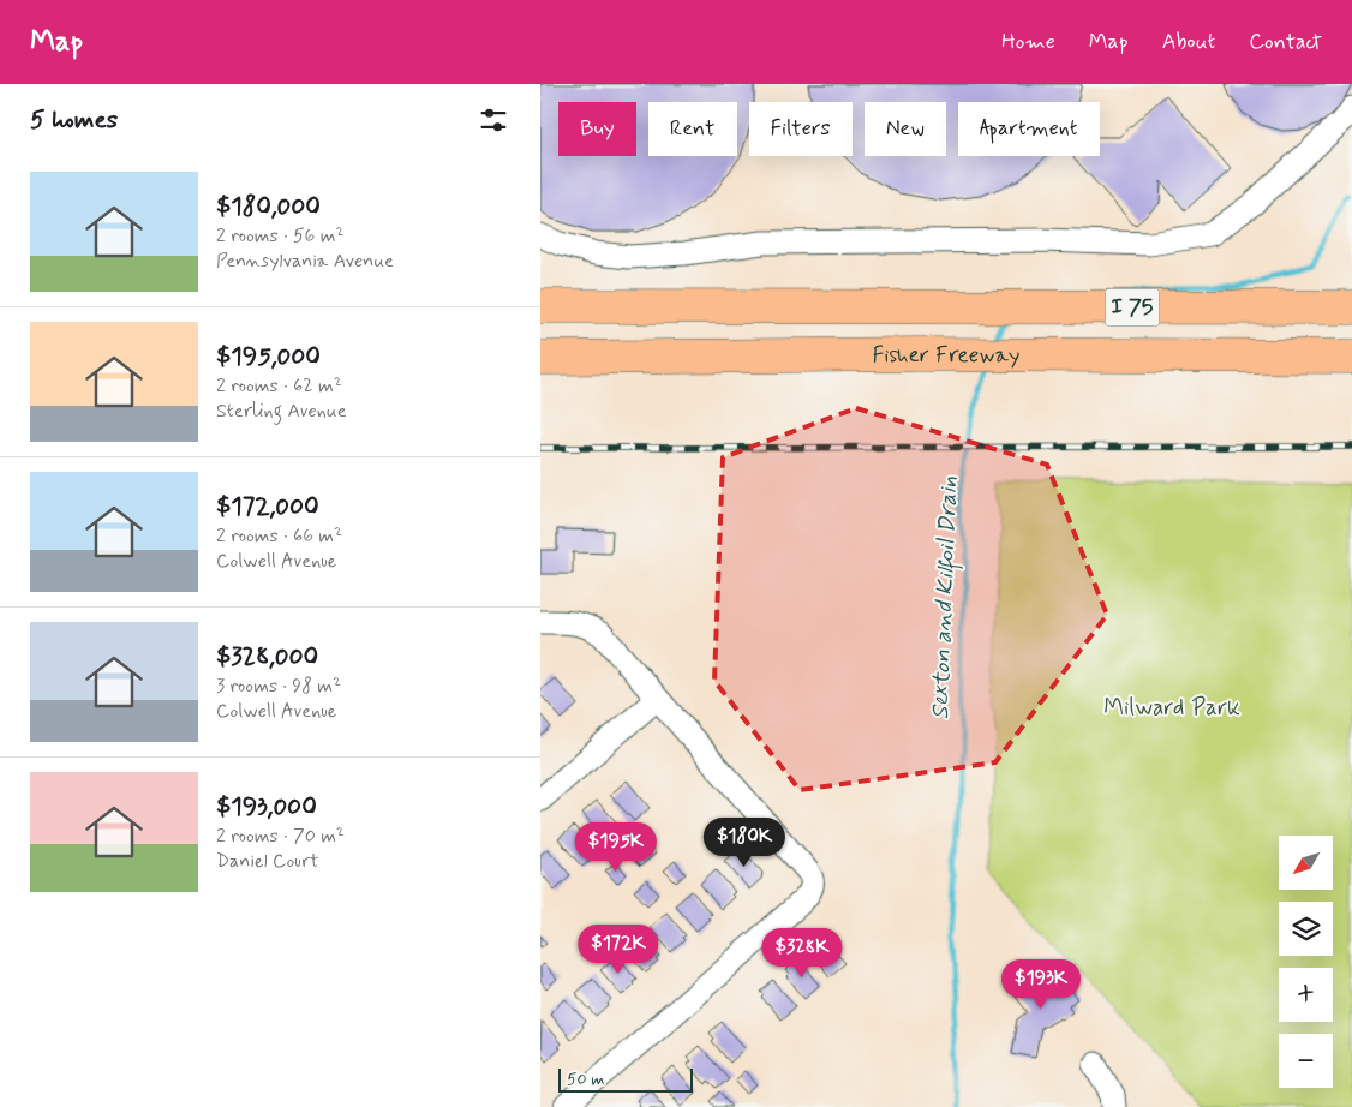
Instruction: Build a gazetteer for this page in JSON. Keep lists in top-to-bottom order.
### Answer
{
  "streets": {
    "highway": ["I 75", "Fisher Freeway"]
  },
  "water": ["Sexton and Kilfoil Drain"],
  "parks": ["Milward Park"],
  "scale_bar": "50 m",
  "north": "bottom left",
  "page": {
    "header": "Map",
    "nav": [
      "Home",
      "Map",
      "About",
      "Contact"
    ],
    "heading": "5 homes",
    "chip": [
      "Buy",
      "Rent",
      "Filters",
      "New",
      "Apartment"
    ],
    "list": [
      {
        "name": "$180,000",
        "note": "2 rooms · 56 m² · Pennsylvania Avenue"
      },
      {
        "name": "$195,000",
        "note": "2 rooms · 62 m² · Sterling Avenue"
      },
      {
        "name": "$172,000",
        "note": "2 rooms · 66 m² · Colwell Avenue"
      },
      {
        "name": "$328,000",
        "note": "3 rooms · 98 m² · Colwell Avenue"
      },
      {
        "name": "$193,000",
        "note": "2 rooms · 70 m² · Daniel Court"
      }
    ],
    "price": [
      "$180K",
      "$195K",
      "$172K",
      "$328K",
      "$193K"
    ],
    "map_buttons": ["+", "−"],
    "scale": "50 m"
  }
}
